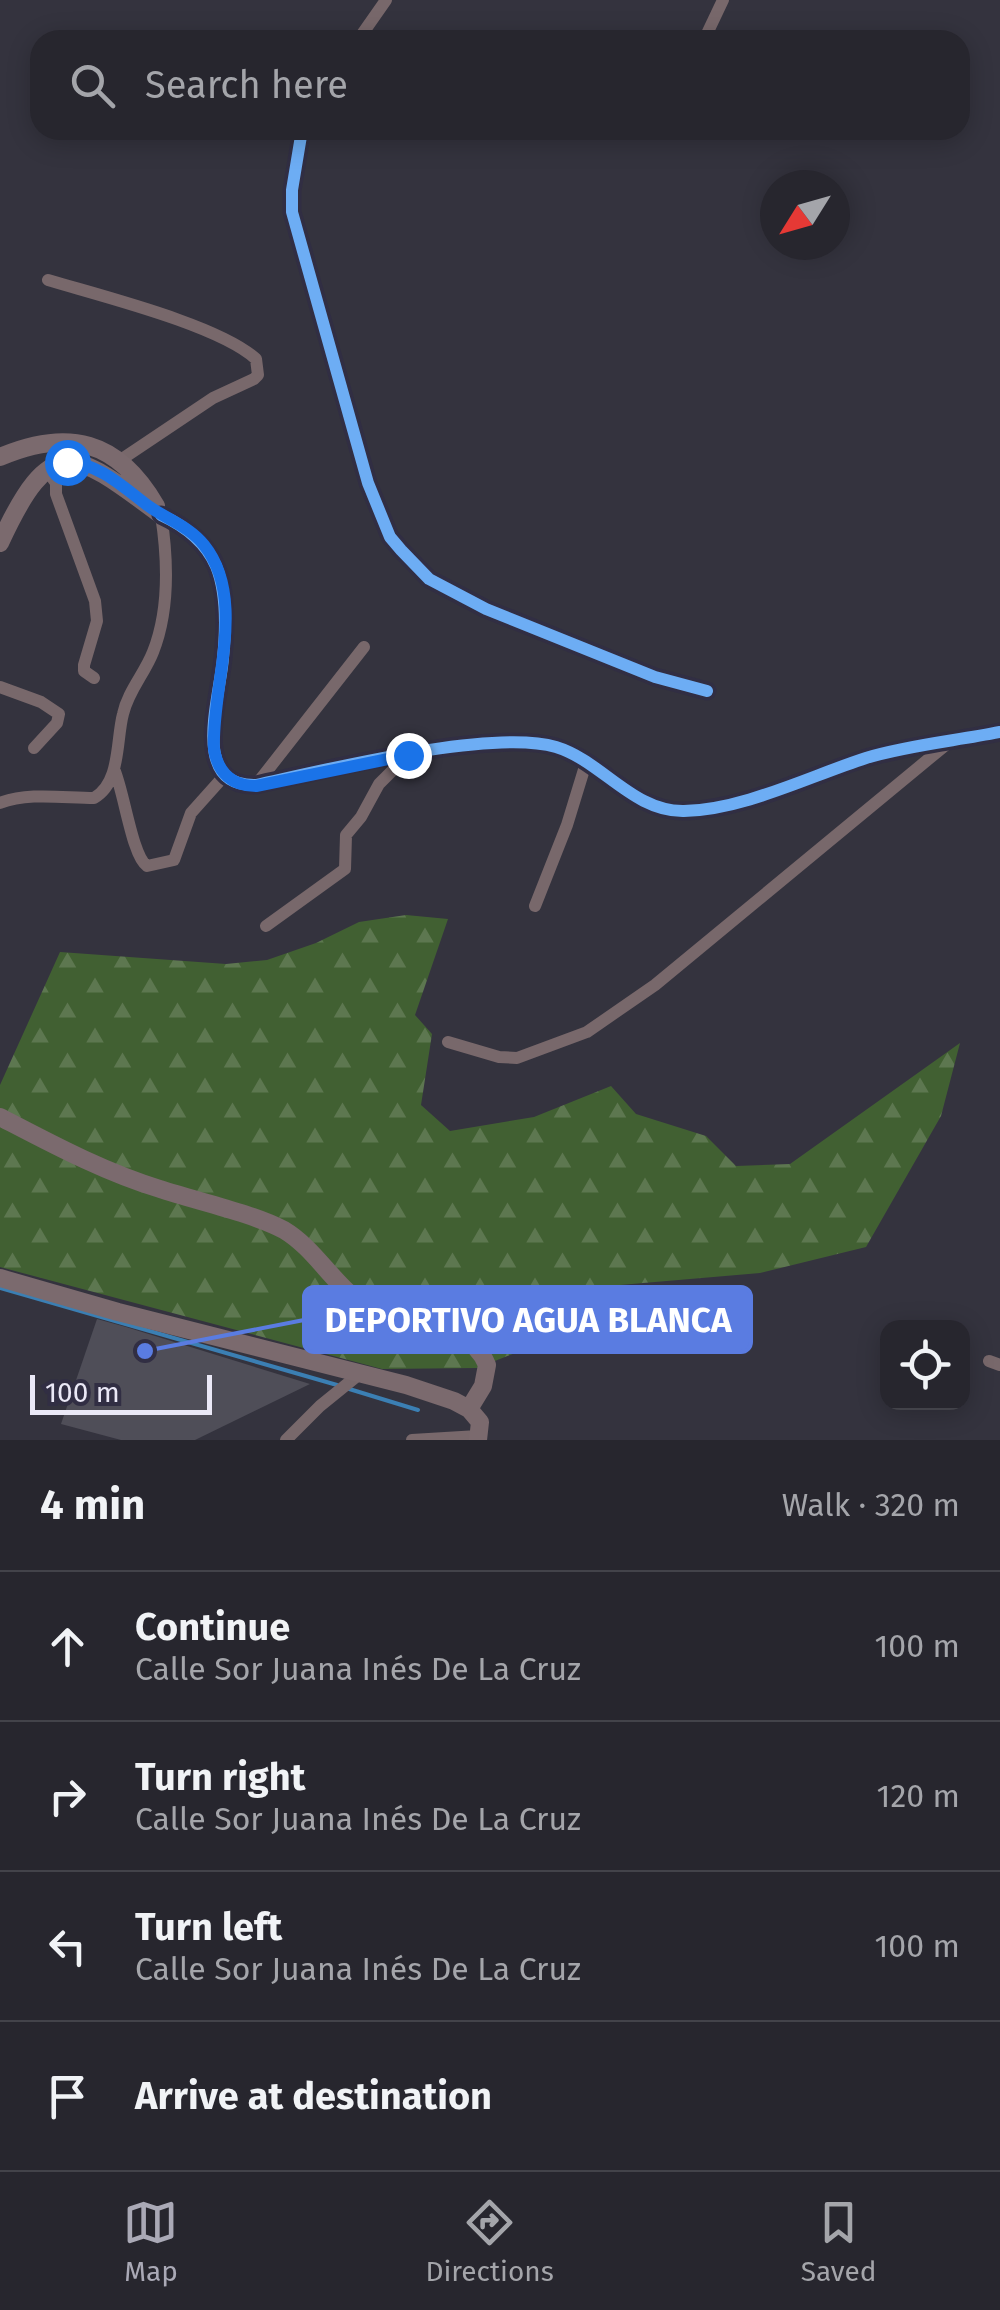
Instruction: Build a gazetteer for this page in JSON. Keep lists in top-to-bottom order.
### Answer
{
  "places": ["DEPORTIVO AGUA BLANCA"],
  "scale_bar": "100 m",
  "north": "bottom left",
  "page": {
    "search": "Search here",
    "scale": "100 m",
    "heading": ["4 min", "Walk · 320 m"],
    "list": [
      ["Continue", "Calle Sor Juana Inés De La Cruz", "100 m"],
      ["Turn right", "Calle Sor Juana Inés De La Cruz", "120 m"],
      ["Turn left", "Calle Sor Juana Inés De La Cruz", "100 m"],
      "Arrive at destination"
    ],
    "nav": ["Map", "Directions", "Saved"]
  }
}
